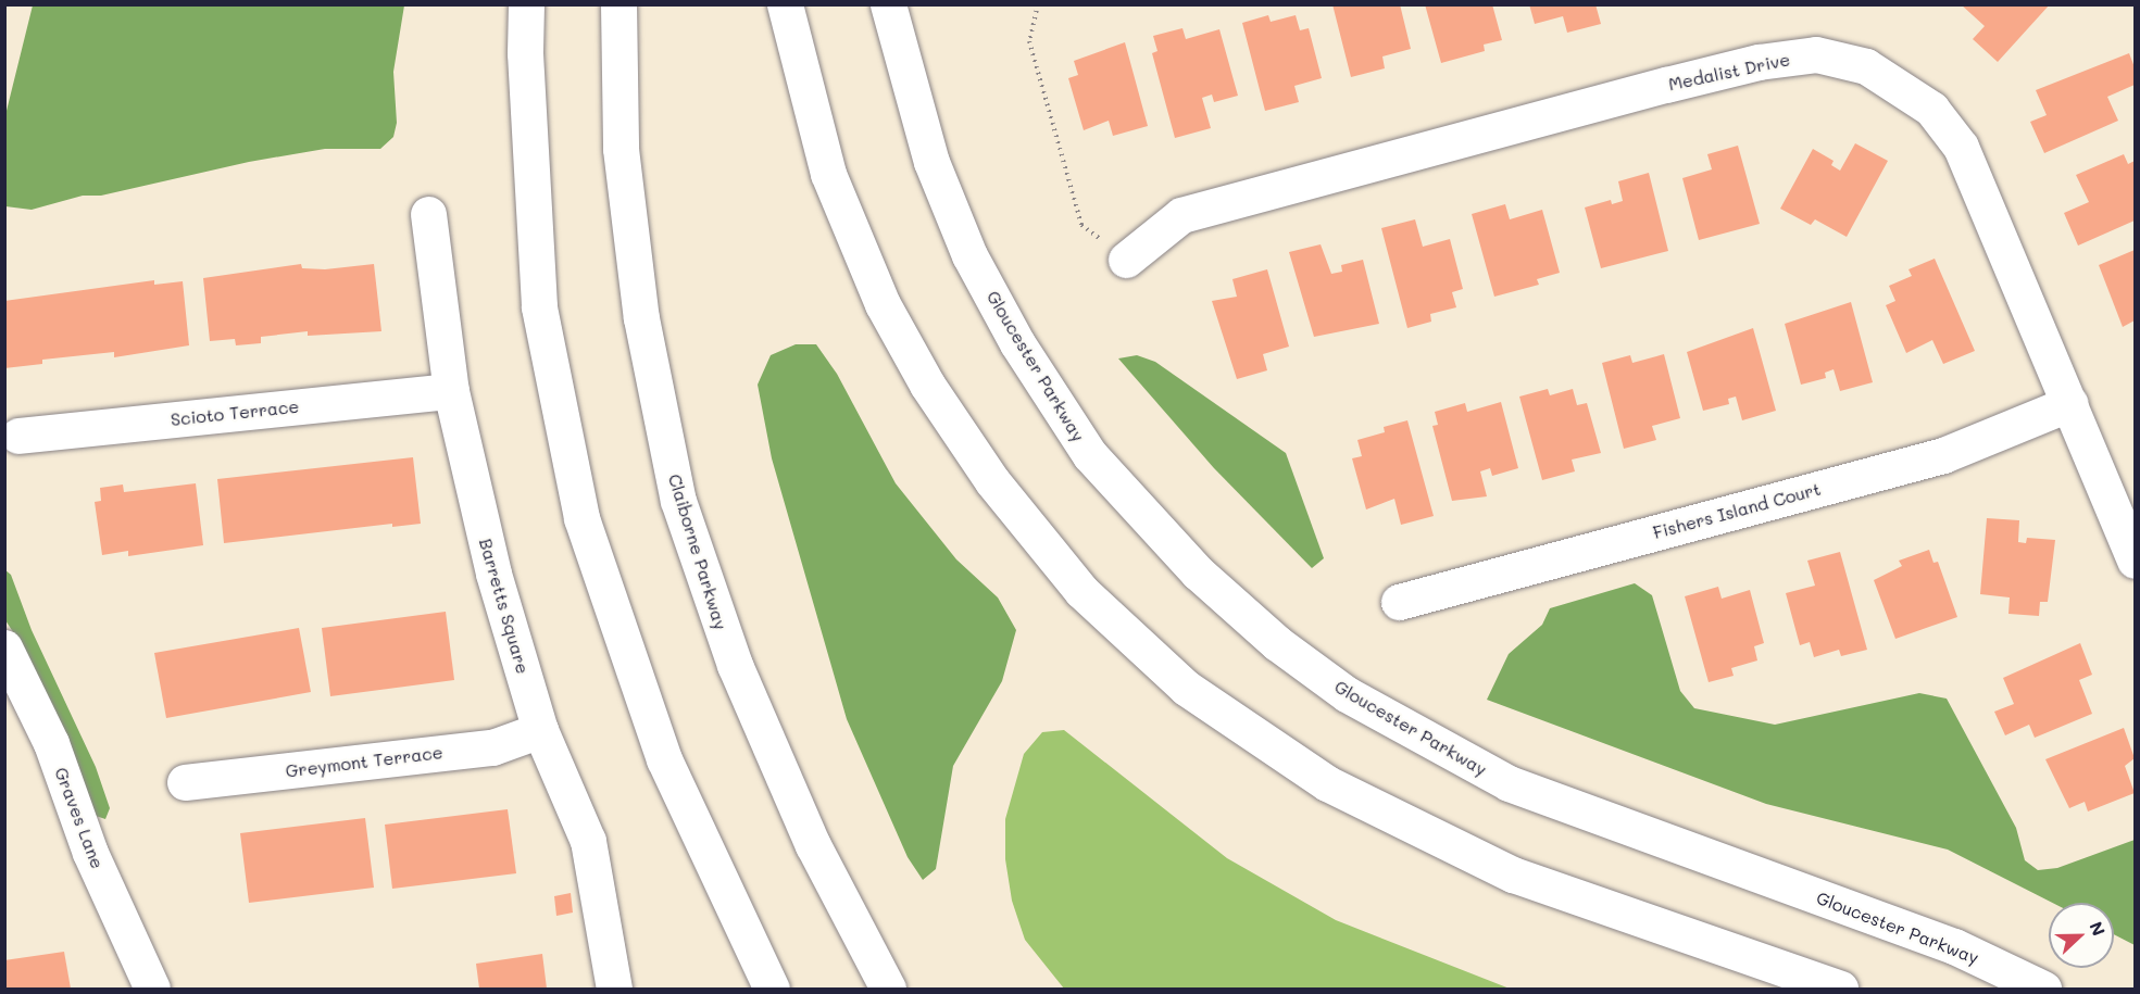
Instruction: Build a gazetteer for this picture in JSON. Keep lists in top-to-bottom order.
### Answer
{
  "streets": {
    "main road": [
      "Medalist Drive",
      "Gloucester Parkway",
      "Scioto Terrace",
      "Fishers Island Court",
      "Claiborne Parkway",
      "Barretts Square",
      "Greymont Terrace",
      "Graves Lane"
    ]
  },
  "crossings": [
    ["Medalist Drive", "Fishers Island Court"],
    ["Scioto Terrace", "Barretts Square"],
    ["Barretts Square", "Greymont Terrace"]
  ],
  "north": "right"
}
